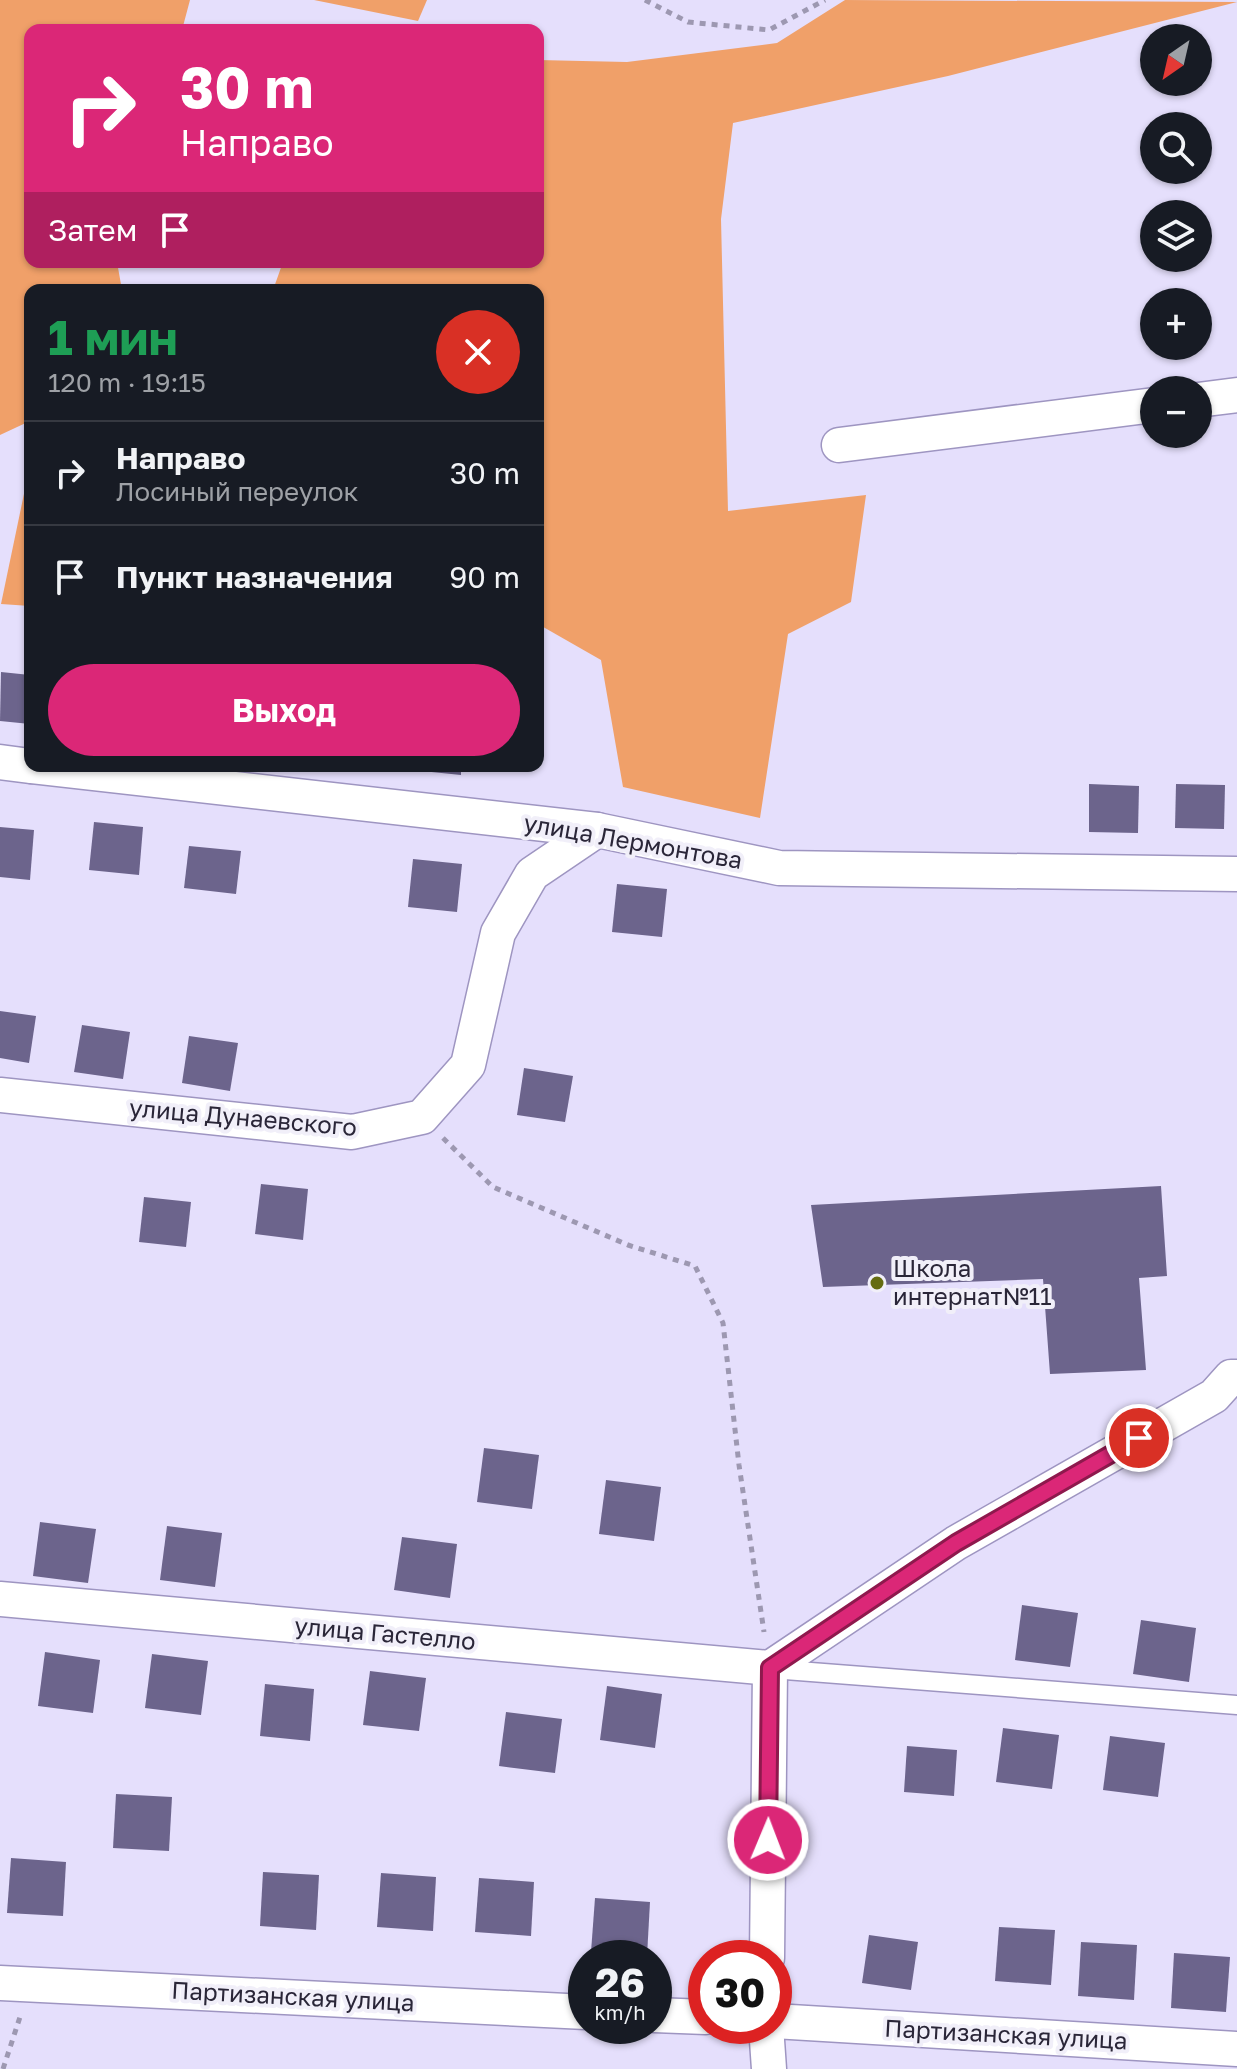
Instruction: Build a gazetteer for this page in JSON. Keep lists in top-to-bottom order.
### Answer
{
  "streets": {
    "street": [
      "улица Лермонтова",
      "улица Дунаевского",
      "улица Гастелло",
      "Партизанская улица"
    ]
  },
  "places": ["Школа интернат№11"],
  "north": "bottom left",
  "page": {
    "map_buttons": ["+", "−"],
    "turn": ["30 m", "Направо"],
    "then": "Затем",
    "heading": ["1 мин", "120 m · 19:15"],
    "list": [
      {
        "name": "Направо",
        "note": "Лосиный переулок",
        "value": "30 m"
      },
      {
        "name": "Пункт назначения",
        "value": "90 m"
      }
    ],
    "buttons": "Выход",
    "speed": "26 km/h",
    "limit": "30"
  }
}
